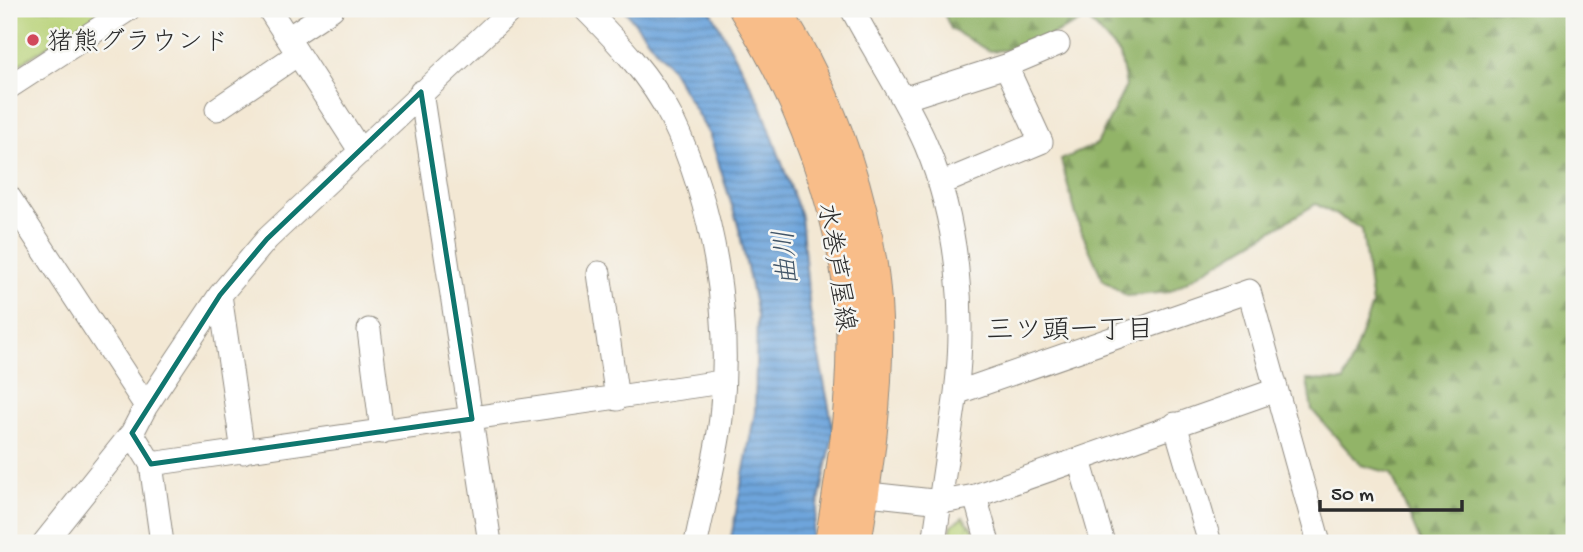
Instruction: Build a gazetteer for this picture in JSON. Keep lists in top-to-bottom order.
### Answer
{
  "streets": {
    "main road": ["水巻芦屋線"]
  },
  "districts": ["三ツ頭一丁目"],
  "water": ["曲川"],
  "places": ["猪熊グラウンド"],
  "scale_bar": "50 m"
}
